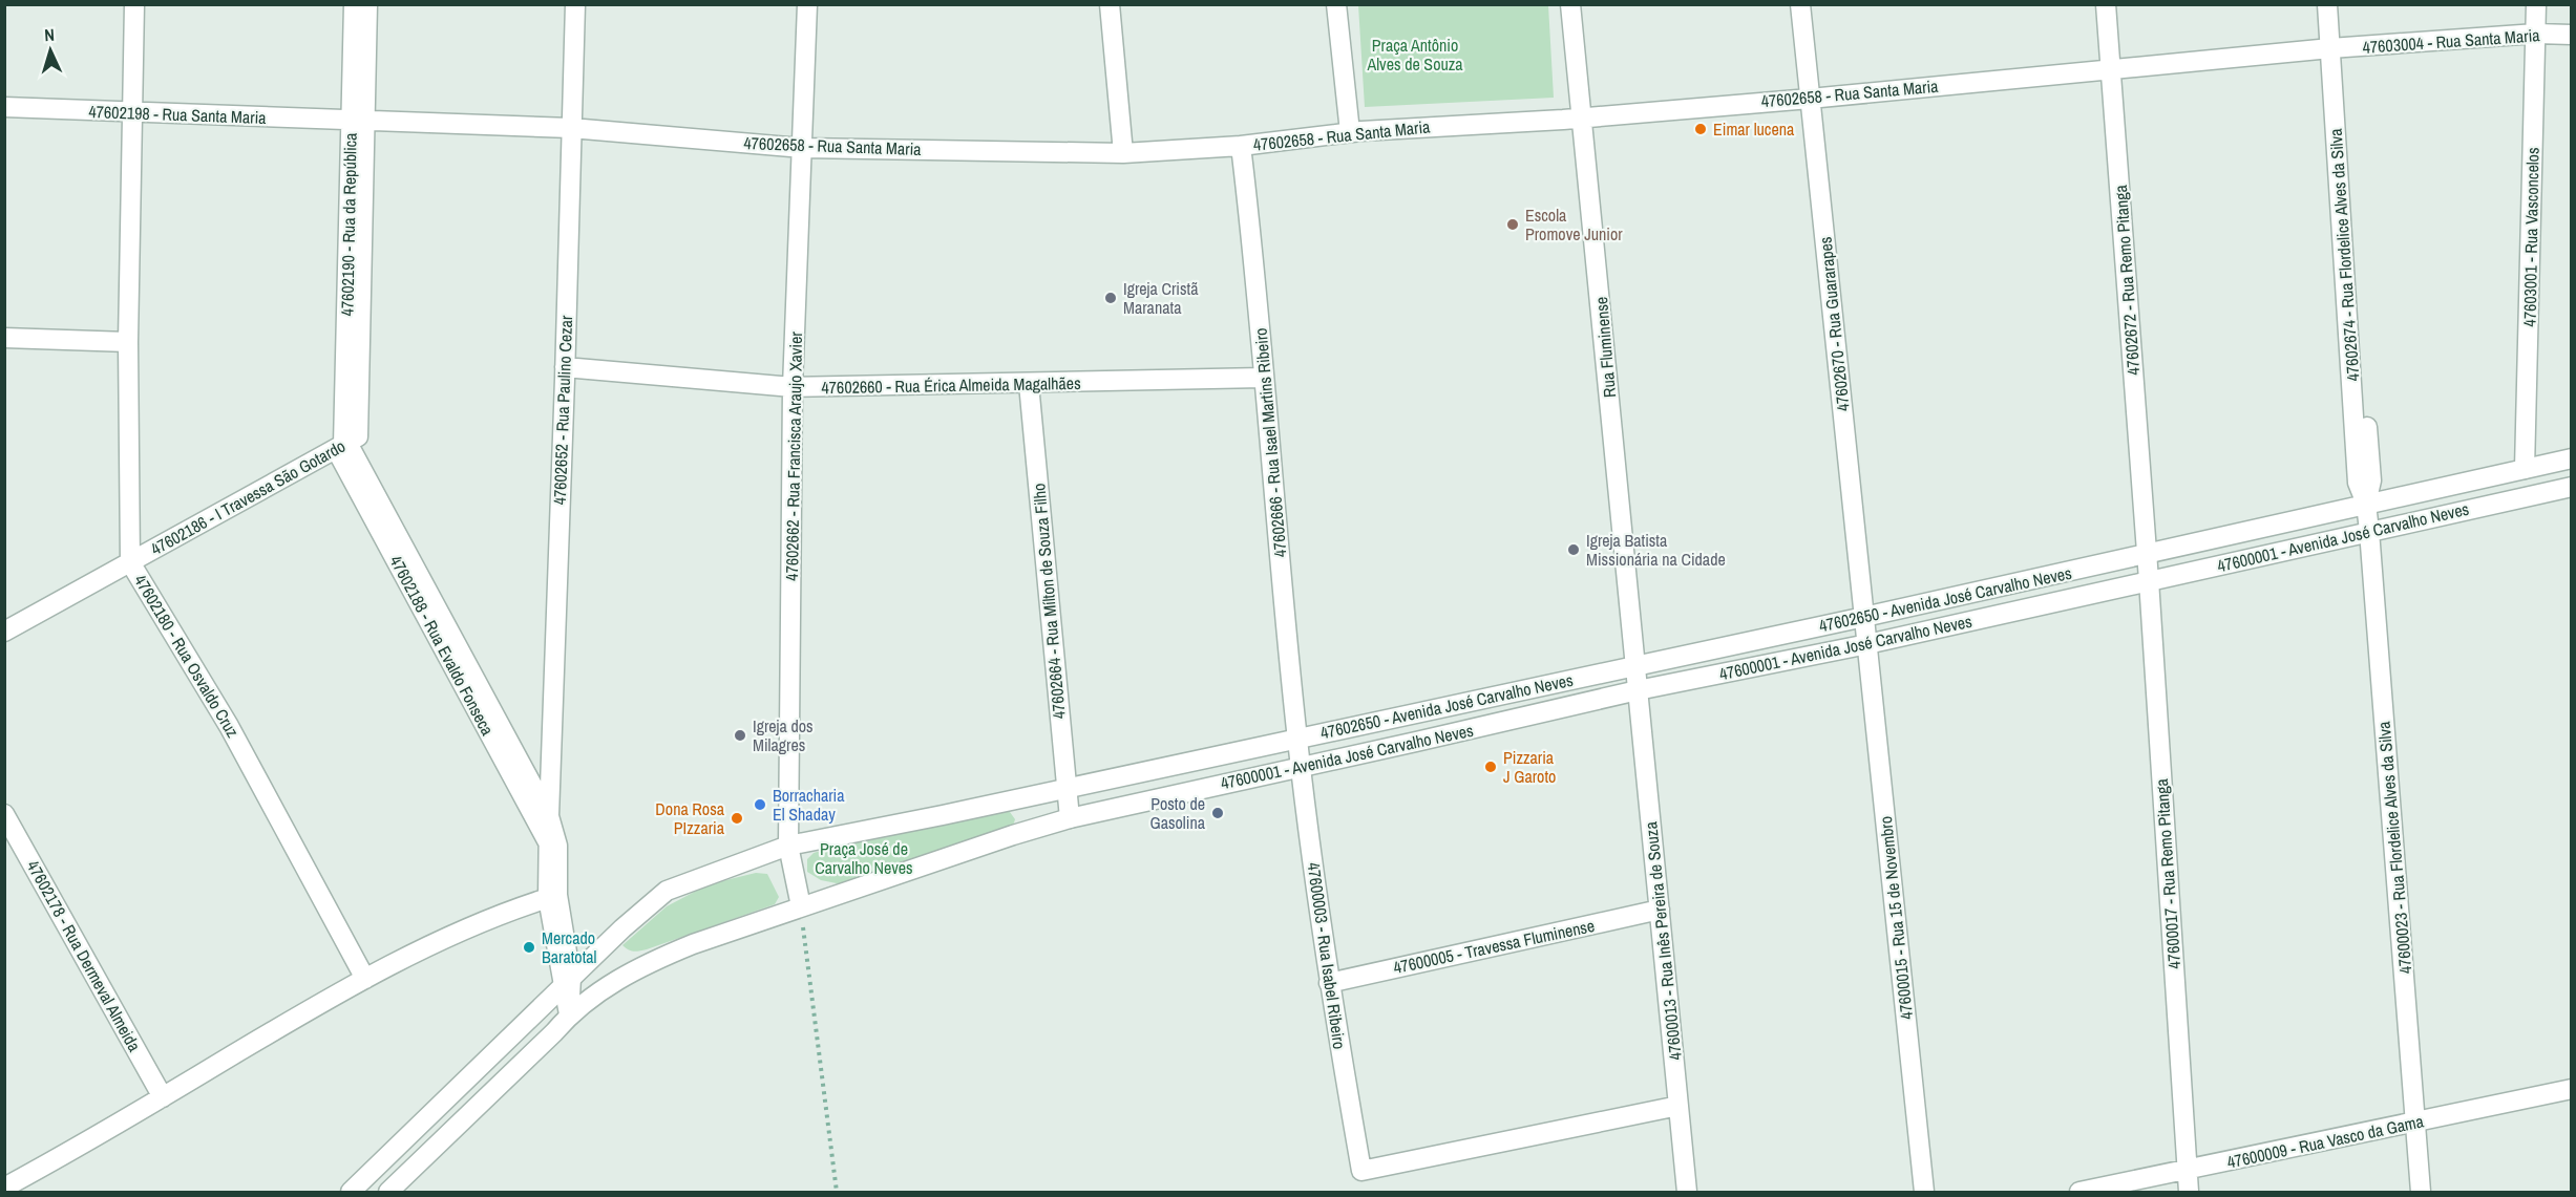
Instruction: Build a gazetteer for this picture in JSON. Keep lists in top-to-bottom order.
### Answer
{
  "streets": {
    "street": [
      "47603004 - Rua Santa Maria",
      "47602658 - Rua Santa Maria",
      "47602198 - Rua Santa Maria",
      "47602190 - Rua da República",
      "47603001 - Rua Vasconcelos",
      "47602674 - Rua Flordelice Alves da Silva",
      "47602672 - Rua Remo Pitanga",
      "47602670 - Rua Guararapes",
      "Rua Fluminense",
      "47602660 - Rua Érica Almeida Magalhães",
      "47602652 - Rua Paulino Cezar",
      "47602666 - Rua Isael Martins Ribeiro",
      "47602662 - Rua Francisca Araujo Xavier",
      "47602186 - I Travessa São Gotardo",
      "47600001 - Avenida José Carvalho Neves",
      "47602650 - Avenida José Carvalho Neves",
      "47602664 - Rua Mílton de Souza Filho",
      "47602188 - Rua Evaldo Fonseca",
      "47602180 - Rua Osvaldo Cruz",
      "47600023 - Rua Flordelice Alves da Silva",
      "47600017 - Rua Remo Pitanga",
      "47600015 - Rua 15 de Novembro",
      "47600013 - Rua Inês Pereira de Souza",
      "47600005 - Travessa Fluminense",
      "47602178 - Rua Dermeval Almeida",
      "47600003 - Rua Isabel Ribeiro",
      "47600009 - Rua Vasco da Gama"
    ]
  },
  "crossings": [
    ["47603004 - Rua Santa Maria", "47602658 - Rua Santa Maria"],
    ["47603004 - Rua Santa Maria", "47603001 - Rua Vasconcelos"],
    ["47603004 - Rua Santa Maria", "47602674 - Rua Flordelice Alves da Silva"],
    ["47602658 - Rua Santa Maria", "47602198 - Rua Santa Maria"],
    ["47602658 - Rua Santa Maria", "47602190 - Rua da República"],
    ["47602658 - Rua Santa Maria", "47602674 - Rua Flordelice Alves da Silva"],
    ["47602658 - Rua Santa Maria", "47602672 - Rua Remo Pitanga"],
    ["47602658 - Rua Santa Maria", "47602670 - Rua Guararapes"],
    ["47602658 - Rua Santa Maria", "Rua Fluminense"],
    ["47602658 - Rua Santa Maria", "47602652 - Rua Paulino Cezar"],
    ["47602658 - Rua Santa Maria", "47602666 - Rua Isael Martins Ribeiro"],
    ["47602658 - Rua Santa Maria", "47602662 - Rua Francisca Araujo Xavier"],
    ["47602198 - Rua Santa Maria", "47602190 - Rua da República"],
    ["47602198 - Rua Santa Maria", "47602180 - Rua Osvaldo Cruz"],
    ["47602190 - Rua da República", "47602186 - I Travessa São Gotardo"],
    ["47602190 - Rua da República", "47602188 - Rua Evaldo Fonseca"],
    ["47603001 - Rua Vasconcelos", "47602650 - Avenida José Carvalho Neves"],
    ["47602674 - Rua Flordelice Alves da Silva", "47602650 - Avenida José Carvalho Neves"],
    ["47602674 - Rua Flordelice Alves da Silva", "47600023 - Rua Flordelice Alves da Silva"],
    ["47602672 - Rua Remo Pitanga", "47602650 - Avenida José Carvalho Neves"],
    ["47602672 - Rua Remo Pitanga", "47600017 - Rua Remo Pitanga"],
    ["47602670 - Rua Guararapes", "47600001 - Avenida José Carvalho Neves"],
    ["47602670 - Rua Guararapes", "47602650 - Avenida José Carvalho Neves"],
    ["47602670 - Rua Guararapes", "47600015 - Rua 15 de Novembro"],
    ["Rua Fluminense", "47600001 - Avenida José Carvalho Neves"],
    ["Rua Fluminense", "47602650 - Avenida José Carvalho Neves"],
    ["Rua Fluminense", "47600013 - Rua Inês Pereira de Souza"],
    ["47602660 - Rua Érica Almeida Magalhães", "47602652 - Rua Paulino Cezar"],
    ["47602660 - Rua Érica Almeida Magalhães", "47602666 - Rua Isael Martins Ribeiro"],
    ["47602660 - Rua Érica Almeida Magalhães", "47602662 - Rua Francisca Araujo Xavier"],
    ["47602660 - Rua Érica Almeida Magalhães", "47602664 - Rua Mílton de Souza Filho"],
    ["47602652 - Rua Paulino Cezar", "47600001 - Avenida José Carvalho Neves"],
    ["47602652 - Rua Paulino Cezar", "47602650 - Avenida José Carvalho Neves"],
    ["47602652 - Rua Paulino Cezar", "47602188 - Rua Evaldo Fonseca"],
    ["47602666 - Rua Isael Martins Ribeiro", "47602650 - Avenida José Carvalho Neves"],
    ["47602666 - Rua Isael Martins Ribeiro", "47600003 - Rua Isabel Ribeiro"],
    ["47602662 - Rua Francisca Araujo Xavier", "47600001 - Avenida José Carvalho Neves"],
    ["47602662 - Rua Francisca Araujo Xavier", "47602650 - Avenida José Carvalho Neves"],
    ["47602186 - I Travessa São Gotardo", "47602188 - Rua Evaldo Fonseca"],
    ["47602186 - I Travessa São Gotardo", "47602180 - Rua Osvaldo Cruz"],
    ["47600001 - Avenida José Carvalho Neves", "47602664 - Rua Mílton de Souza Filho"],
    ["47600001 - Avenida José Carvalho Neves", "47600023 - Rua Flordelice Alves da Silva"],
    ["47600001 - Avenida José Carvalho Neves", "47600017 - Rua Remo Pitanga"],
    ["47600001 - Avenida José Carvalho Neves", "47600015 - Rua 15 de Novembro"],
    ["47600001 - Avenida José Carvalho Neves", "47600013 - Rua Inês Pereira de Souza"],
    ["47600001 - Avenida José Carvalho Neves", "47600003 - Rua Isabel Ribeiro"],
    ["47602650 - Avenida José Carvalho Neves", "47602664 - Rua Mílton de Souza Filho"],
    ["47602650 - Avenida José Carvalho Neves", "47600023 - Rua Flordelice Alves da Silva"],
    ["47602650 - Avenida José Carvalho Neves", "47600017 - Rua Remo Pitanga"],
    ["47602650 - Avenida José Carvalho Neves", "47600003 - Rua Isabel Ribeiro"],
    ["47600023 - Rua Flordelice Alves da Silva", "47600009 - Rua Vasco da Gama"],
    ["47600017 - Rua Remo Pitanga", "47600009 - Rua Vasco da Gama"],
    ["47600013 - Rua Inês Pereira de Souza", "47600005 - Travessa Fluminense"],
    ["47600013 - Rua Inês Pereira de Souza", "47600003 - Rua Isabel Ribeiro"],
    ["47600005 - Travessa Fluminense", "47600003 - Rua Isabel Ribeiro"]
  ],
  "parks": ["Praça Antônio Alves de Souza", "Praça José de Carvalho Neves"],
  "places": [
    "Eimar lucena",
    "Escola Promove Junior",
    "Igreja Cristã Maranata",
    "Igreja Batista Missionária na Cidade",
    "Igreja dos Milagres",
    "Pizzaria J Garoto",
    "Borracharia El Shaday",
    "Posto de Gasolina",
    "Dona Rosa PIzzaria",
    "Mercado Baratotal"
  ],
  "north": "top"
}
